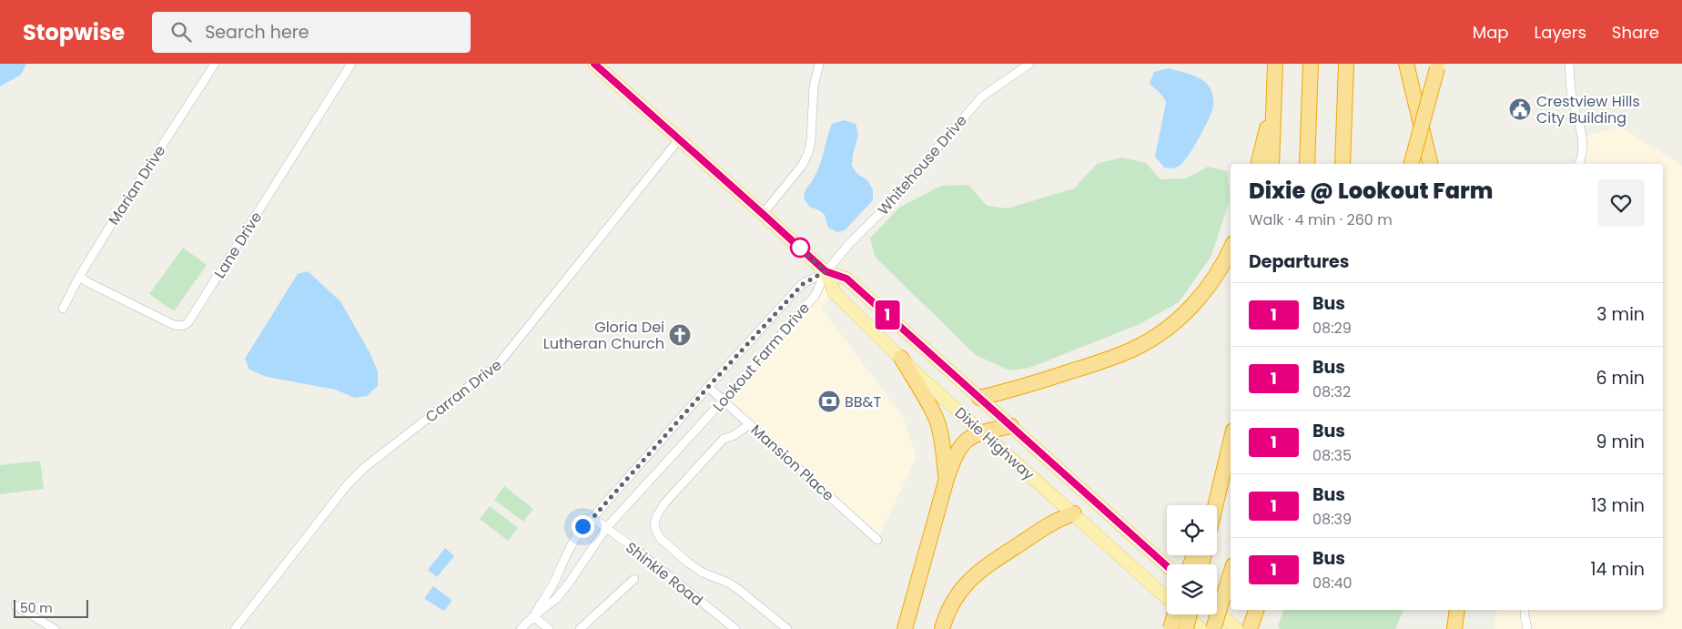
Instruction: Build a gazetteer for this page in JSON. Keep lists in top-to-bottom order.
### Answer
{
  "streets": {
    "main road": ["Dixie Highway"],
    "street": [
      "Whitehouse Drive",
      "Marian Drive",
      "Lane Drive",
      "Lookout Farm Drive",
      "Carran Drive",
      "Mansion Place",
      "Shinkle Road"
    ]
  },
  "crossings": [
    ["Whitehouse Drive", "Lookout Farm Drive"],
    ["Whitehouse Drive", "Dixie Highway"],
    ["Marian Drive", "Lane Drive"],
    ["Lookout Farm Drive", "Dixie Highway"],
    ["Lookout Farm Drive", "Mansion Place"],
    ["Lookout Farm Drive", "Shinkle Road"],
    ["Carran Drive", "Dixie Highway"]
  ],
  "places": {
    "public building": ["Crestview Hills City Building"],
    "church": ["Gloria Dei Lutheran Church"],
    "bank": ["BB&T"]
  },
  "lines": ["bus line 1"],
  "scale_bar": "50 m",
  "page": {
    "header": "Stopwise",
    "search": "Search here",
    "nav": ["Map", "Layers", "Share"],
    "on_map": "1",
    "heading": [
      ["Dixie @ Lookout Farm", "Walk · 4 min · 260 m"],
      "Departures"
    ],
    "list": [
      {
        "mark": "1",
        "name": "Bus",
        "note": "08:29",
        "value": "3 min"
      },
      {
        "mark": "1",
        "name": "Bus",
        "note": "08:32",
        "value": "6 min"
      },
      {
        "mark": "1",
        "name": "Bus",
        "note": "08:35",
        "value": "9 min"
      },
      {
        "mark": "1",
        "name": "Bus",
        "note": "08:39",
        "value": "13 min"
      },
      {
        "mark": "1",
        "name": "Bus",
        "note": "08:40",
        "value": "14 min"
      }
    ],
    "scale": "50 m"
  }
}
